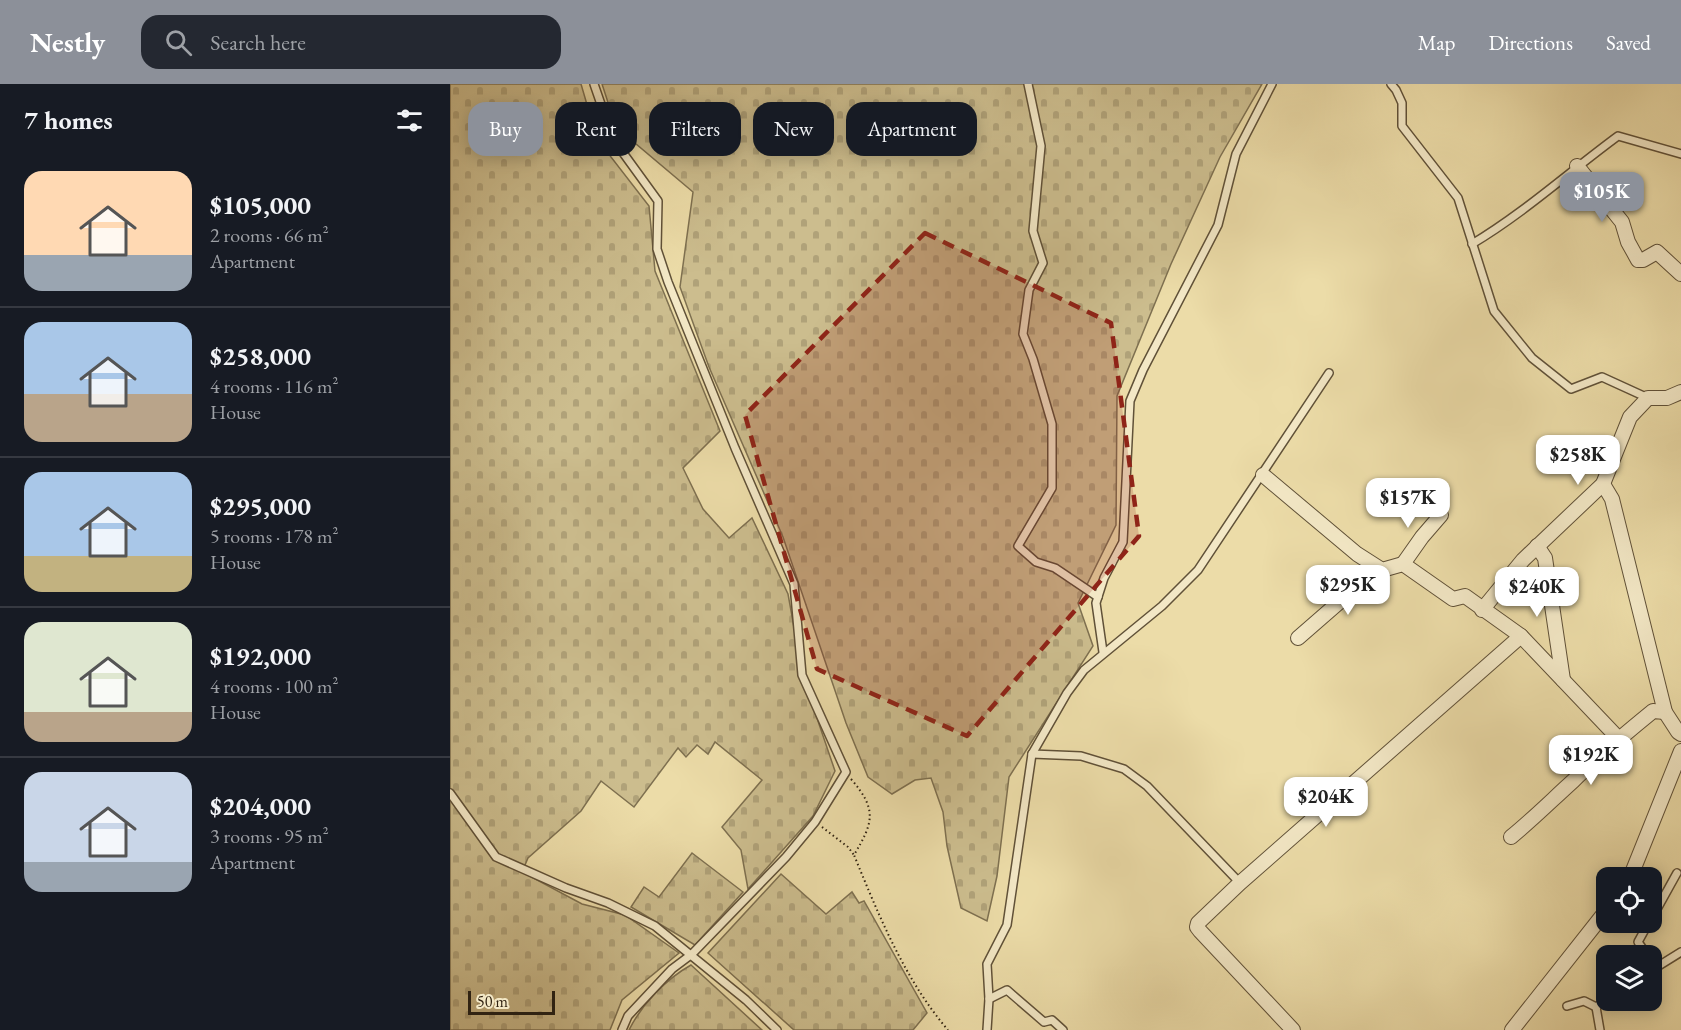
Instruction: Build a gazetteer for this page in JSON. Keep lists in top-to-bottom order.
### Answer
{
  "scale_bar": "50 m",
  "page": {
    "header": "Nestly",
    "search": "Search here",
    "nav": ["Map", "Directions", "Saved"],
    "heading": "7 homes",
    "chip": [
      "Buy",
      "Rent",
      "Filters",
      "New",
      "Apartment"
    ],
    "list": [
      {
        "name": "$105,000",
        "note": "2 rooms · 66 m² · Apartment"
      },
      {
        "name": "$258,000",
        "note": "4 rooms · 116 m² · House"
      },
      {
        "name": "$295,000",
        "note": "5 rooms · 178 m² · House"
      },
      {
        "name": "$192,000",
        "note": "4 rooms · 100 m² · House"
      },
      {
        "name": "$204,000",
        "note": "3 rooms · 95 m² · Apartment"
      }
    ],
    "price": [
      "$105K",
      "$258K",
      "$157K",
      "$295K",
      "$240K",
      "$192K",
      "$204K"
    ],
    "scale": "50 m"
  }
}
